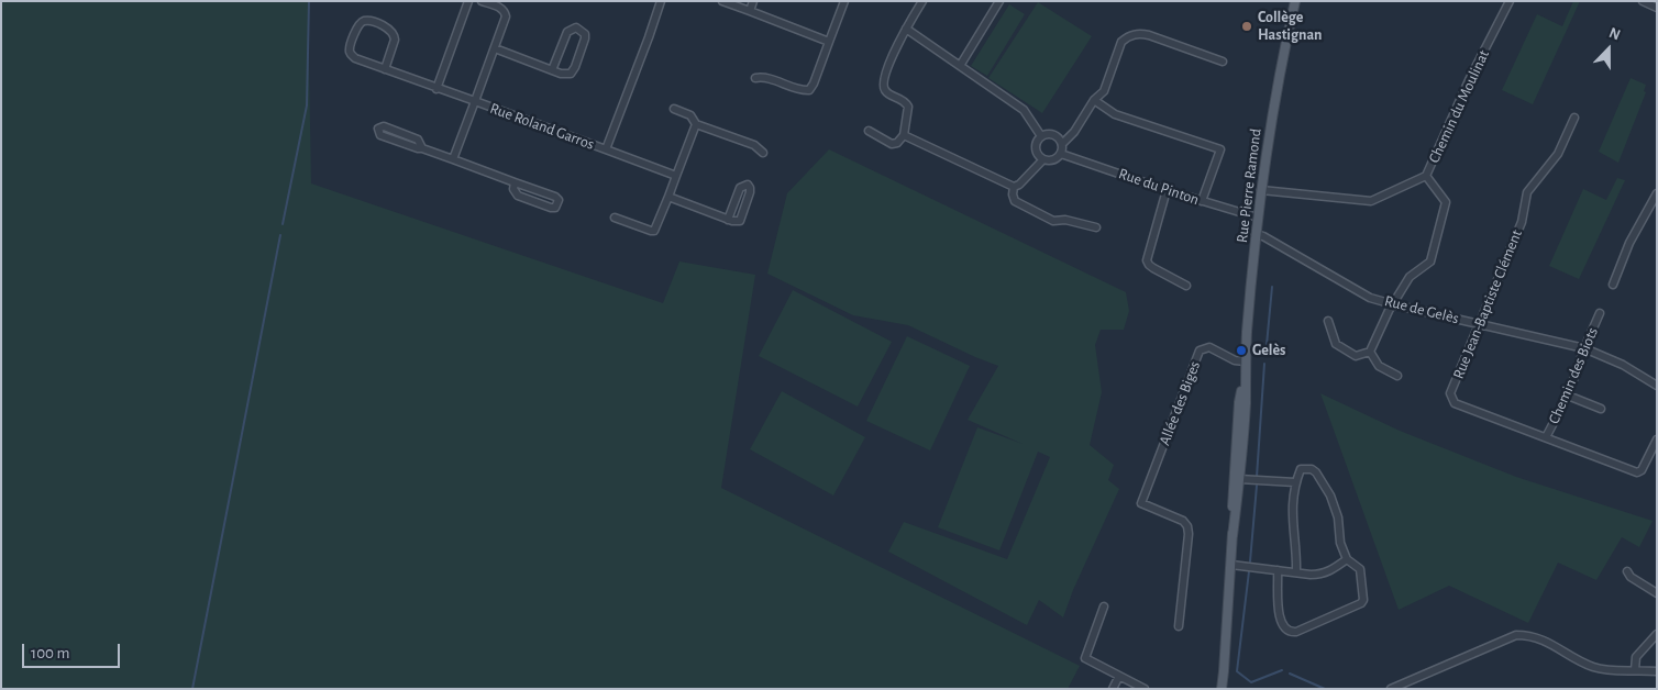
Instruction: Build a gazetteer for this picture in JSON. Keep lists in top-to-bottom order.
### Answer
{
  "streets": {
    "main road": ["Rue Pierre Ramond"],
    "street": [
      "Chemin du Moulinat",
      "Rue Roland Garros",
      "Rue du Pinton",
      "Rue Jean-Baptiste Clément",
      "Rue de Gelès",
      "Chemin des Biots",
      "Allée des Biges"
    ]
  },
  "crossings": [
    ["Chemin du Moulinat", "Rue Pierre Ramond"],
    ["Rue Pierre Ramond", "Rue du Pinton"],
    ["Rue Pierre Ramond", "Rue de Gelès"],
    ["Rue Pierre Ramond", "Allée des Biges"],
    ["Rue Jean-Baptiste Clément", "Rue de Gelès"],
    ["Rue Jean-Baptiste Clément", "Chemin des Biots"],
    ["Rue de Gelès", "Chemin des Biots"]
  ],
  "places": ["Collège Hastignan", "Gelès"],
  "scale_bar": "100 m",
  "north": "top"
}
